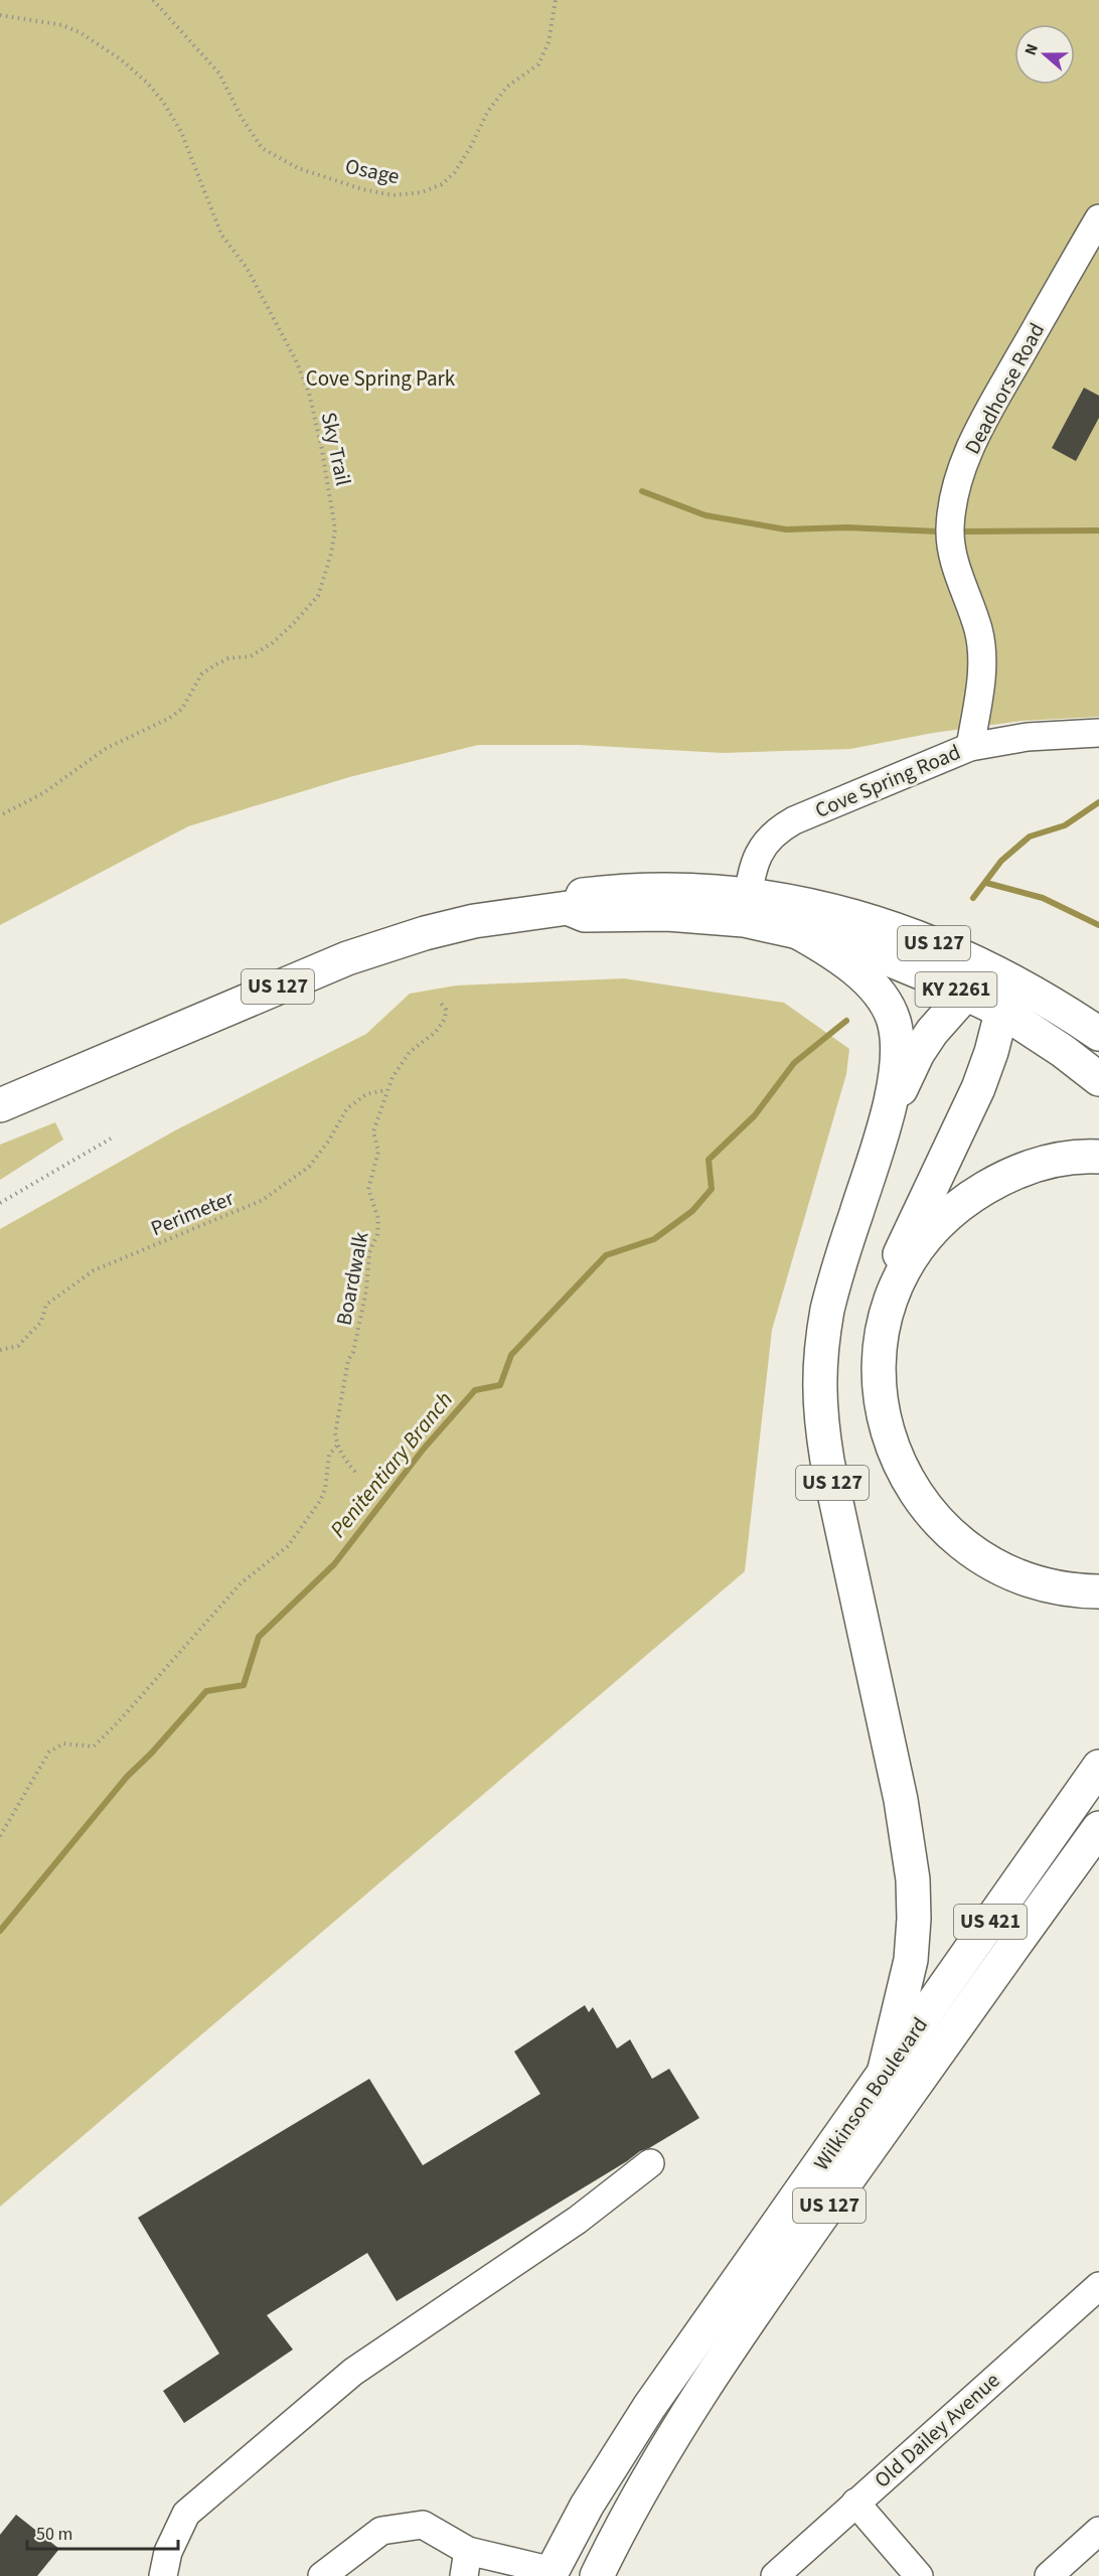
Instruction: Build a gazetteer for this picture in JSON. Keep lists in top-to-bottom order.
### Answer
{
  "streets": {
    "highway": [
      "US 127",
      "KY 2261",
      "US 421",
      "Wilkinson Boulevard"
    ],
    "street": ["Deadhorse Road", "Cove Spring Road", "Old Dailey Avenue"],
    "path": [
      "Osage",
      "Sky Trail",
      "Perimeter",
      "Boardwalk"
    ]
  },
  "crossings": [
    ["Deadhorse Road", "Cove Spring Road"],
    ["Cove Spring Road", "US 127"],
    ["US 127", "KY 2261"],
    ["US 127", "Wilkinson Boulevard"],
    ["Perimeter", "Boardwalk"]
  ],
  "water": ["Penitentiary Branch"],
  "parks": ["Cove Spring Park"],
  "scale_bar": "50 m",
  "north": "left"
}
